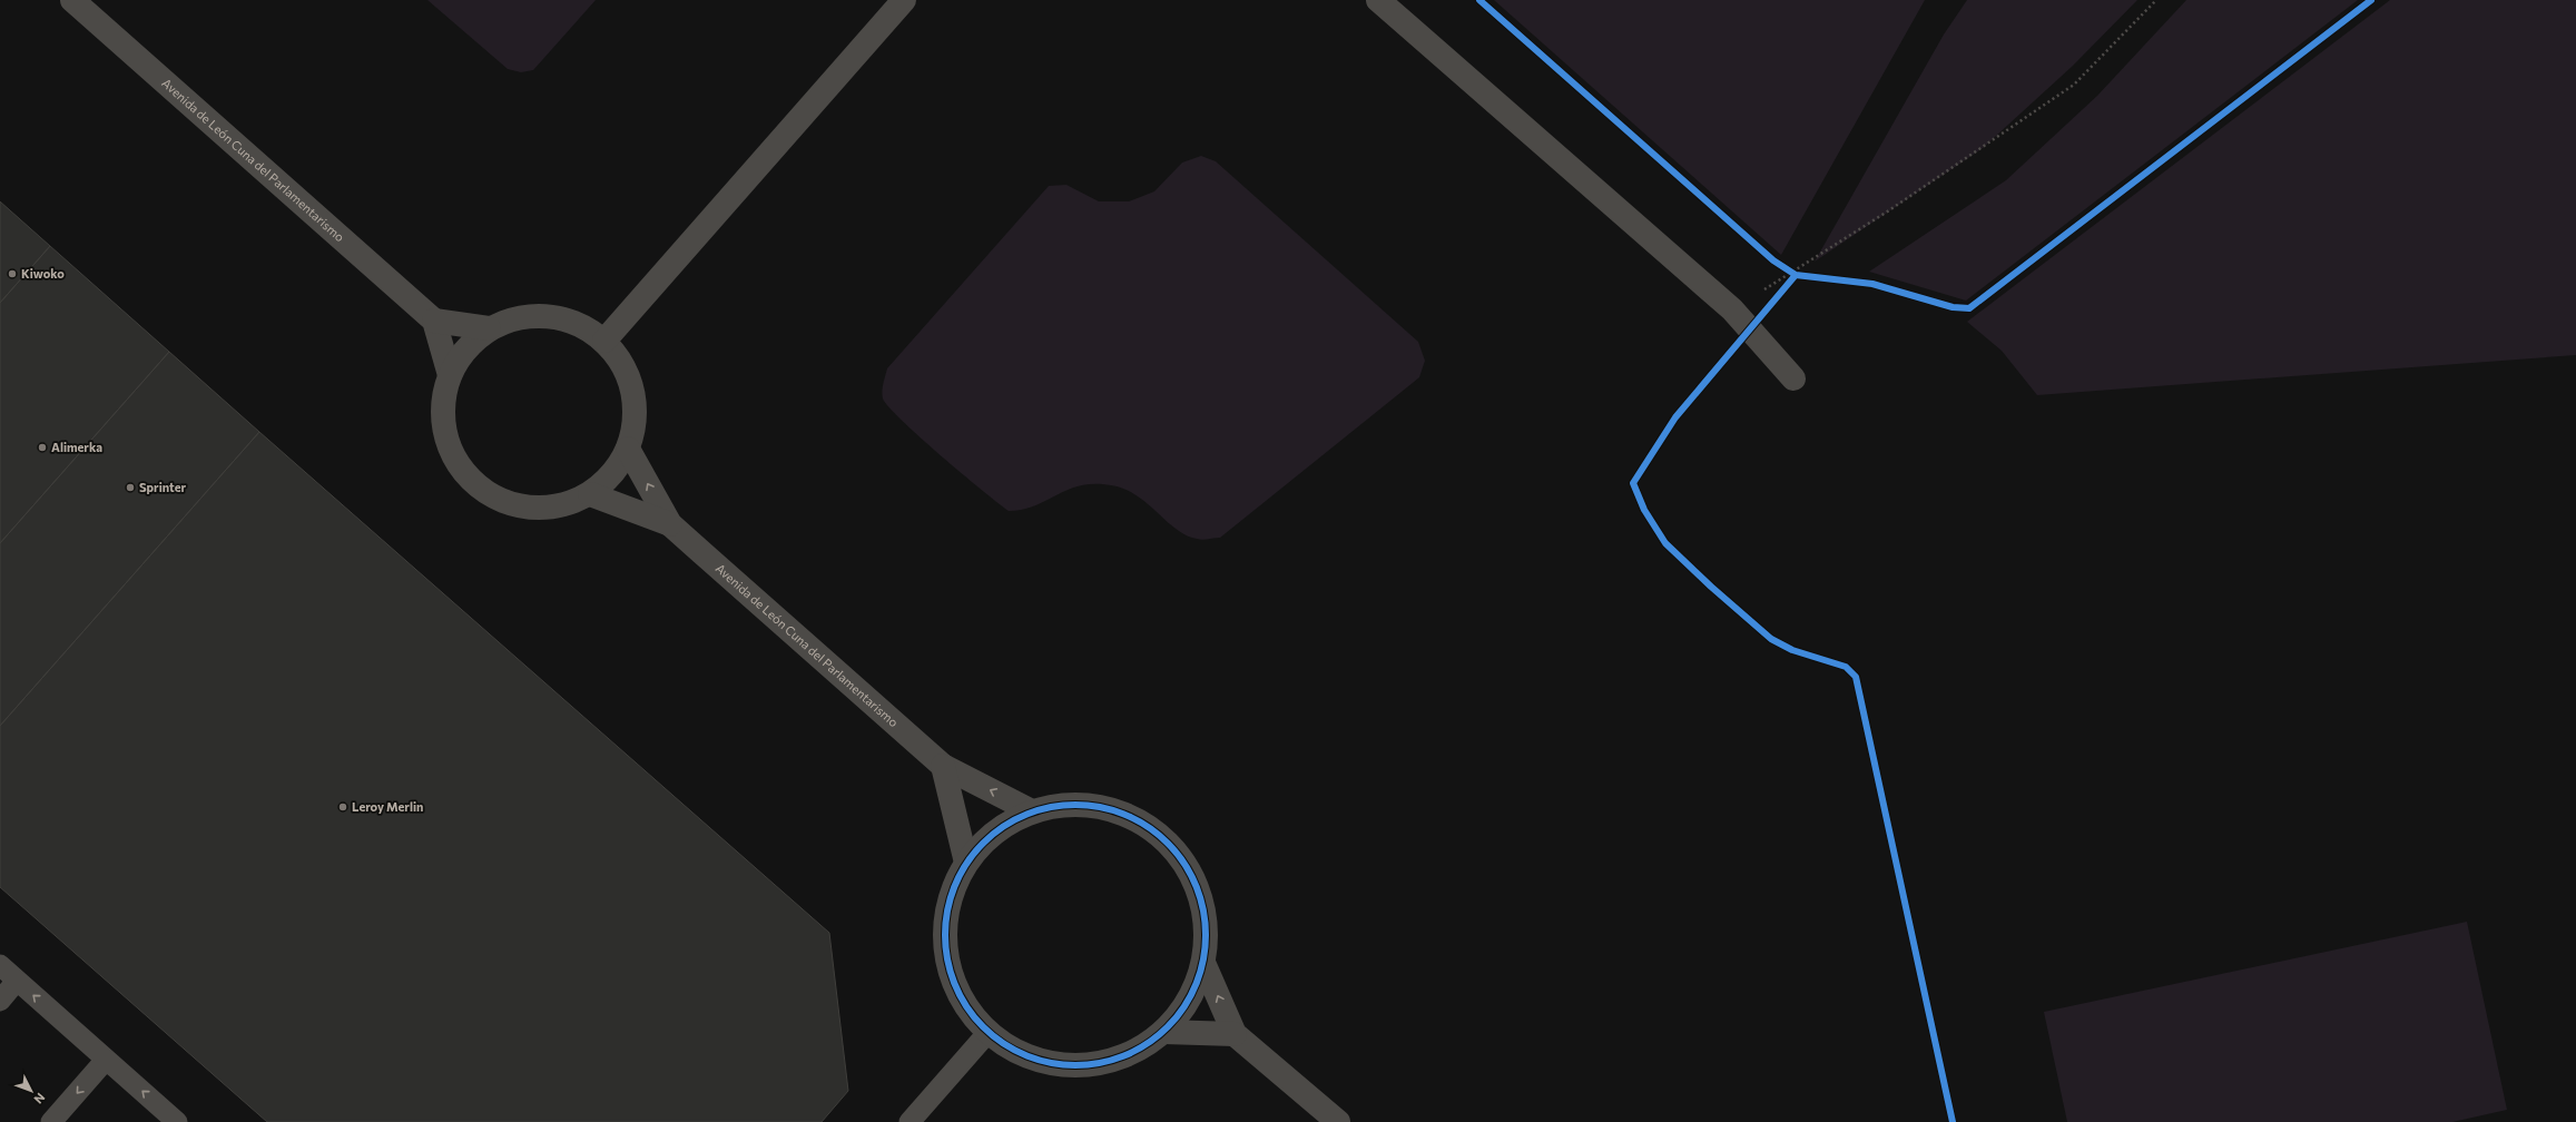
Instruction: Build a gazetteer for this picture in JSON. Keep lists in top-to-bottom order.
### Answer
{
  "streets": {
    "street": ["Avenida de León Cuna del Parlamentarismo"]
  },
  "places": [
    "Kiwoko",
    "Alimerka",
    "Sprinter",
    "Leroy Merlin"
  ],
  "north": "bottom right"
}
